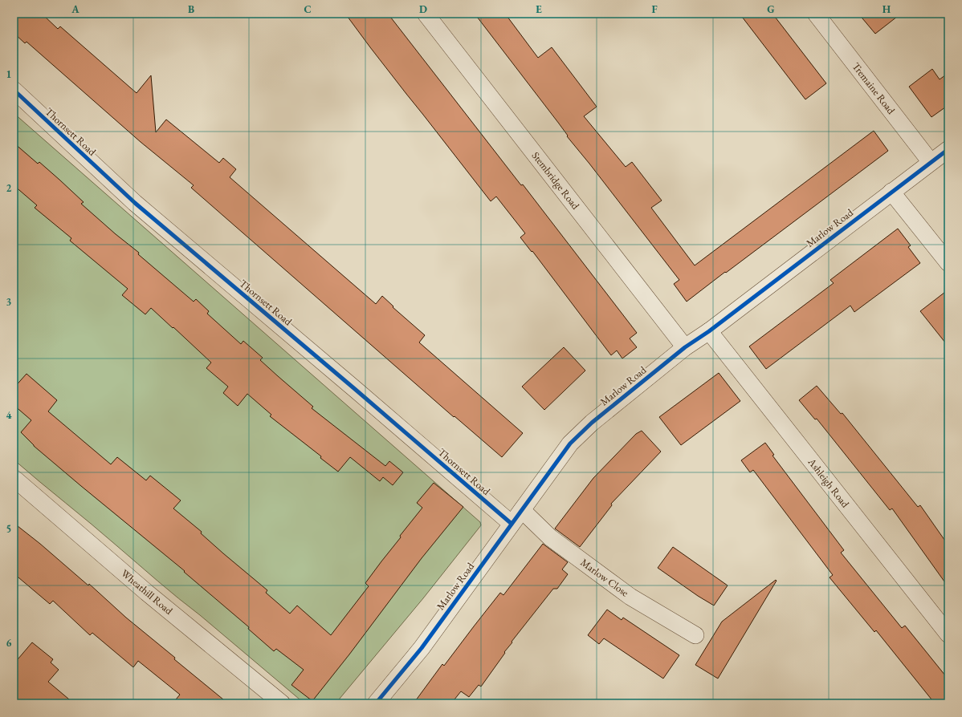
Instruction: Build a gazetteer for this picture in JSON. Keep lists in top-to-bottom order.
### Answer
{
  "streets": {
    "street": [
      "Tremaine Road",
      "Thornsett Road",
      "Stembridge Road",
      "Marlow Road",
      "Ashleigh Road",
      "Marlow Close",
      "Wheathill Road"
    ]
  },
  "crossings": [
    ["Tremaine Road", "Marlow Road"],
    ["Thornsett Road", "Marlow Road"],
    ["Stembridge Road", "Marlow Road"],
    ["Marlow Road", "Ashleigh Road"],
    ["Marlow Road", "Marlow Close"]
  ],
  "grid": {
    "columns": [
      "A",
      "B",
      "C",
      "D",
      "E",
      "F",
      "G",
      "H"
    ],
    "rows": [
      "1",
      "2",
      "3",
      "4",
      "5",
      "6"
    ]
  }
}
